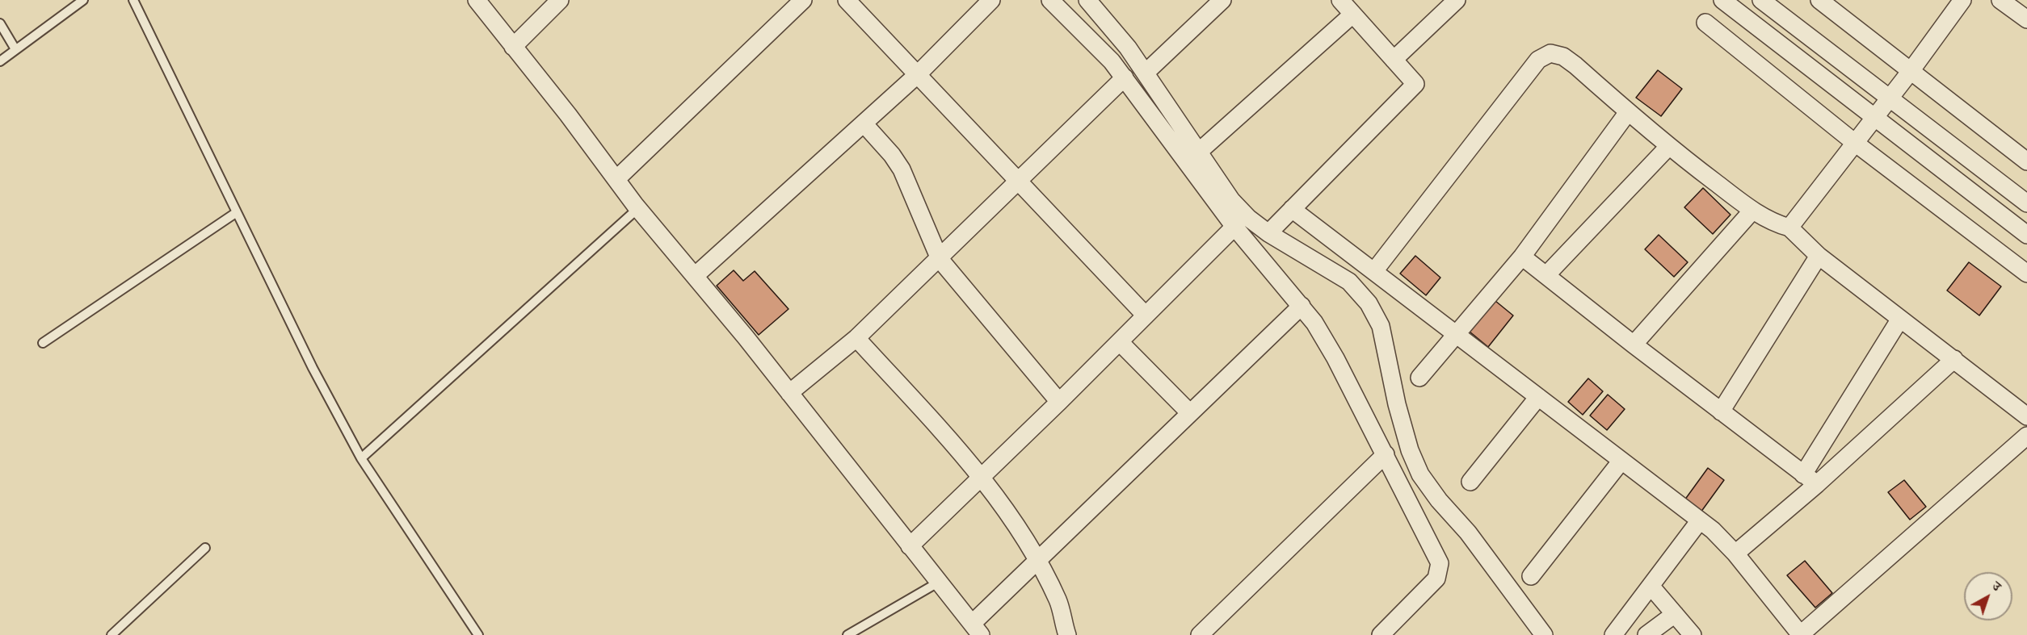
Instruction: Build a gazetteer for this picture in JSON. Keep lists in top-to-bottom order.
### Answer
{
  "north": "top right"
}
